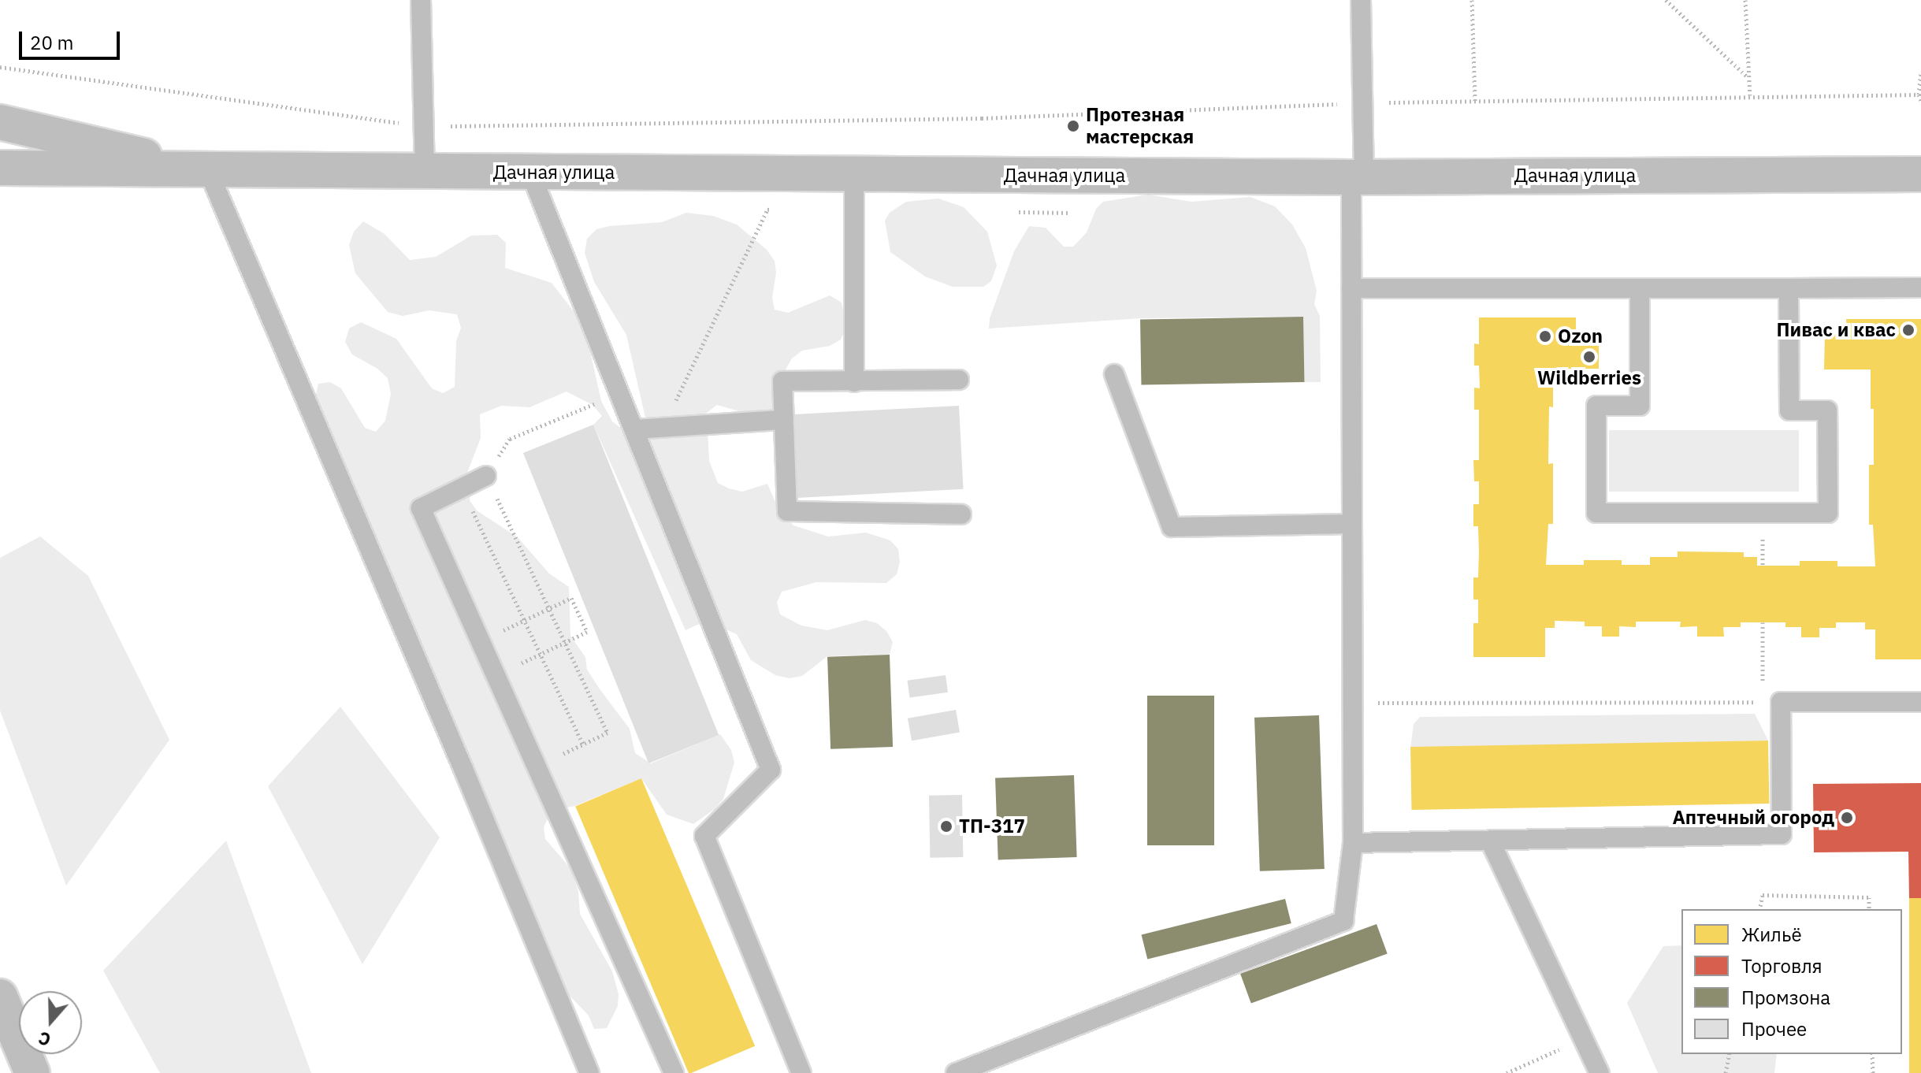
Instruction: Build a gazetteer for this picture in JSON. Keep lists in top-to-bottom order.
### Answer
{
  "streets": {
    "street": ["Дачная улица"]
  },
  "places": [
    "Протезная мастерская",
    "Пивас и квас",
    "Ozon",
    "Wildberries",
    "Аптечный огород",
    "ТП-317"
  ],
  "legend": [
    "Жильё",
    "Торговля",
    "Промзона",
    "Прочее"
  ],
  "scale_bar": "20 m",
  "north": "bottom"
}
